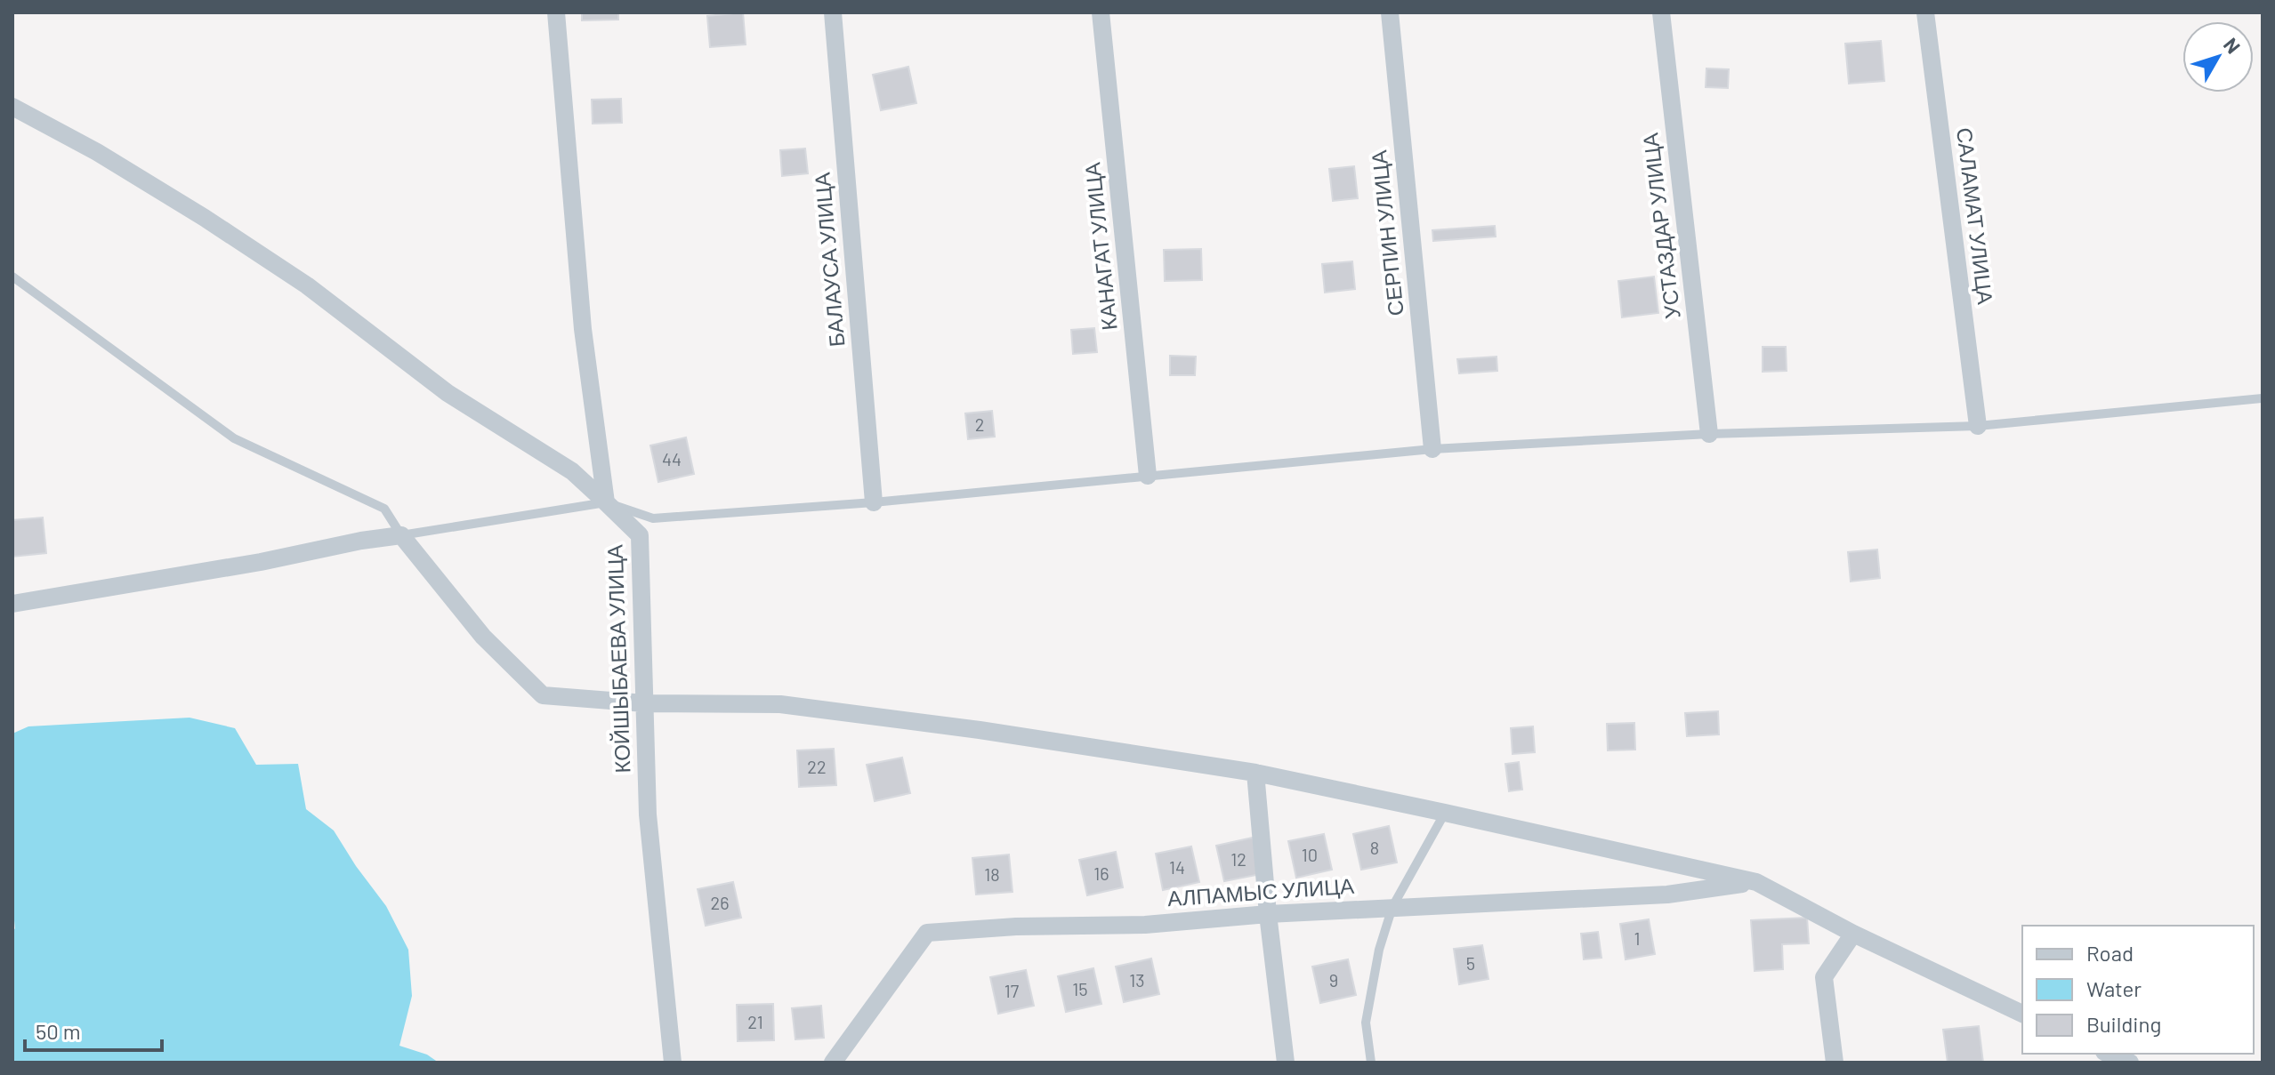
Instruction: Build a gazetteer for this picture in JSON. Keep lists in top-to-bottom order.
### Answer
{
  "streets": {
    "street": [
      "САЛАМАТ УЛИЦА",
      "УСТАЗДАР УЛИЦА",
      "СЕРПИН УЛИЦА",
      "КАНАГАТ УЛИЦА",
      "БАЛАУСА УЛИЦА",
      "КОЙШЫБАЕВА УЛИЦА",
      "АЛПАМЫС УЛИЦА"
    ]
  },
  "house_numbers": [
    "2",
    "44",
    "22",
    "8",
    "10",
    "12",
    "14",
    "16",
    "18",
    "26",
    "1",
    "5",
    "13",
    "9",
    "15",
    "17",
    "21"
  ],
  "legend": ["Road", "Water", "Building"],
  "scale_bar": "50 m",
  "north": "top right"
}
